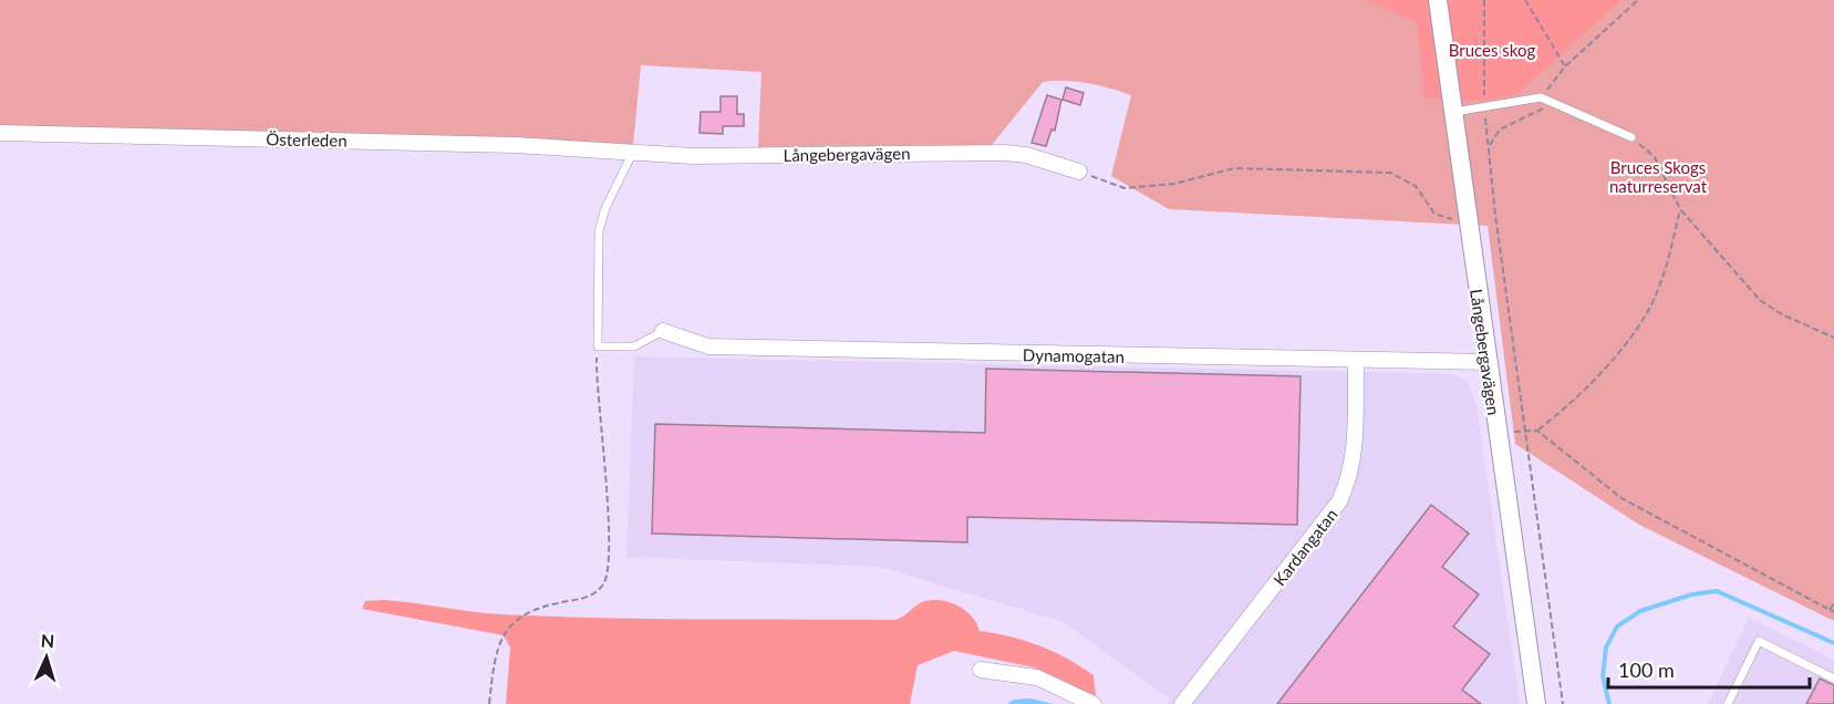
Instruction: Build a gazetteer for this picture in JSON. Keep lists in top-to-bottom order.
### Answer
{
  "streets": {
    "street": [
      "Österleden",
      "Långebergavägen",
      "Dynamogatan",
      "Kardangatan"
    ]
  },
  "crossings": [
    ["Österleden", "Långebergavägen"],
    ["Långebergavägen", "Dynamogatan"],
    ["Dynamogatan", "Kardangatan"]
  ],
  "parks": ["Bruces skog", "Bruces Skogs naturreservat"],
  "scale_bar": "100 m",
  "north": "top"
}
